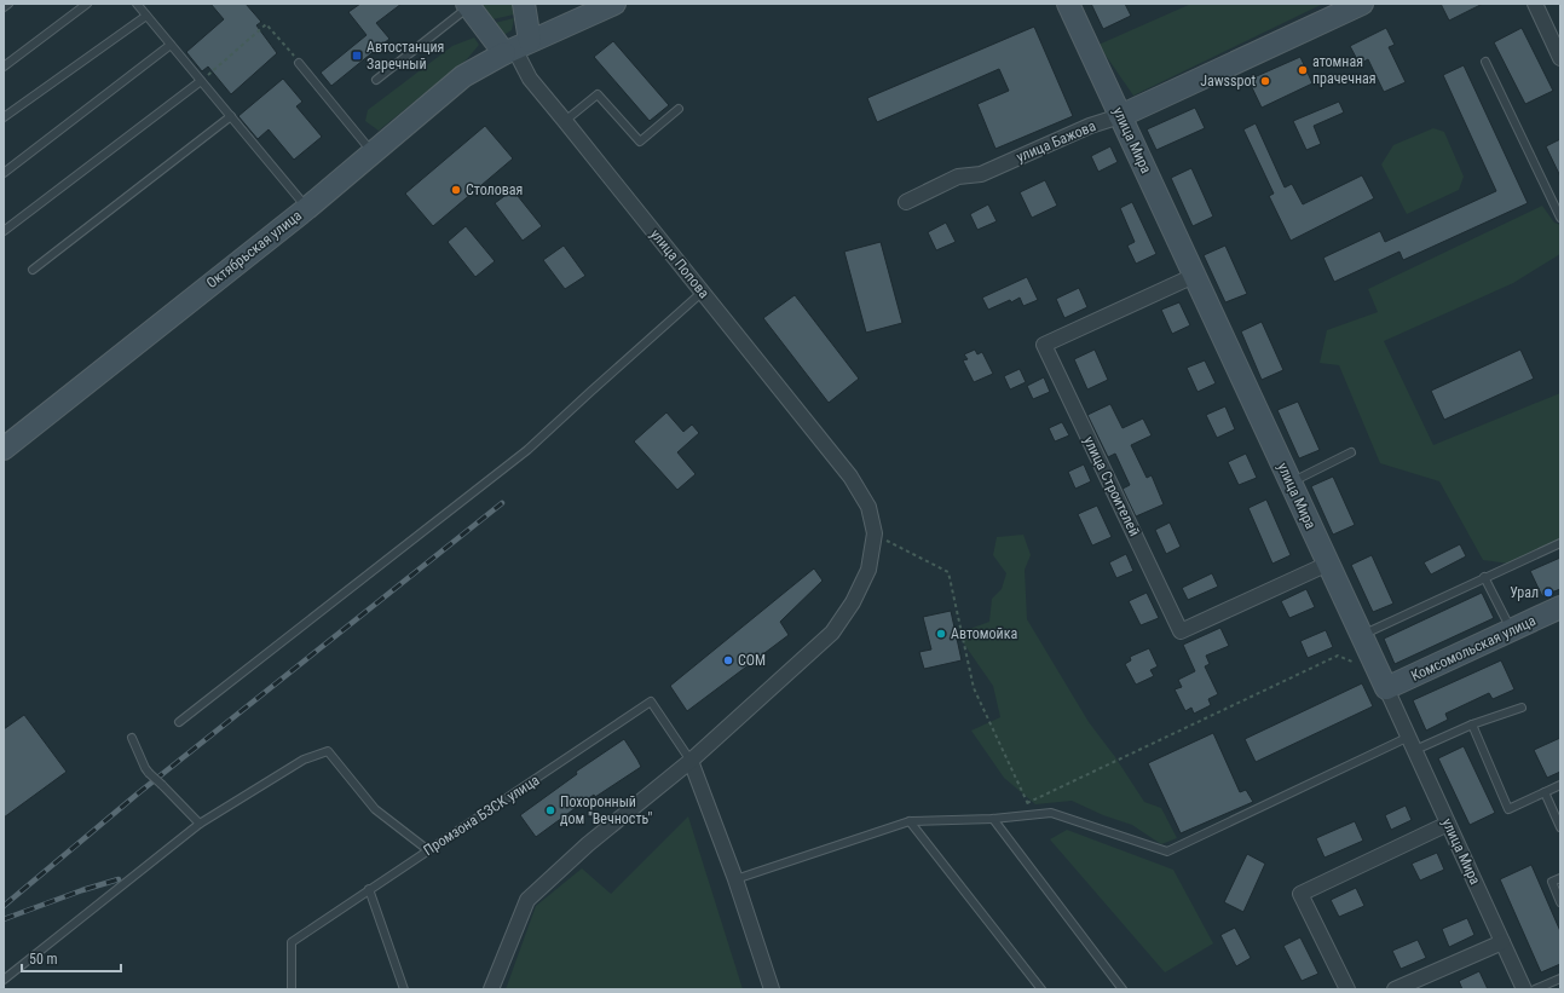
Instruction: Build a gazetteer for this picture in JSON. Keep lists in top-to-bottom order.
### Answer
{
  "streets": {
    "street": [
      "улица Мира",
      "улица Бажова",
      "Октябрьская улица",
      "улица Попова",
      "улица Строителей",
      "Комсомольская улица"
    ],
    "lane": ["Промзона БЗСК улица"]
  },
  "crossings": [
    ["улица Мира", "улица Бажова"],
    ["улица Мира", "улица Строителей"],
    ["улица Мира", "Комсомольская улица"],
    ["Октябрьская улица", "улица Попова"]
  ],
  "places": {
    "transit": ["Автостанция Заречный"],
    "other": [
      "атомная прачечная",
      "Jawsspot",
      "Столовая",
      "Урал",
      "Автомойка",
      "СОМ",
      "Похоронный дом \"Вечность\""
    ]
  },
  "scale_bar": "50 m"
}
